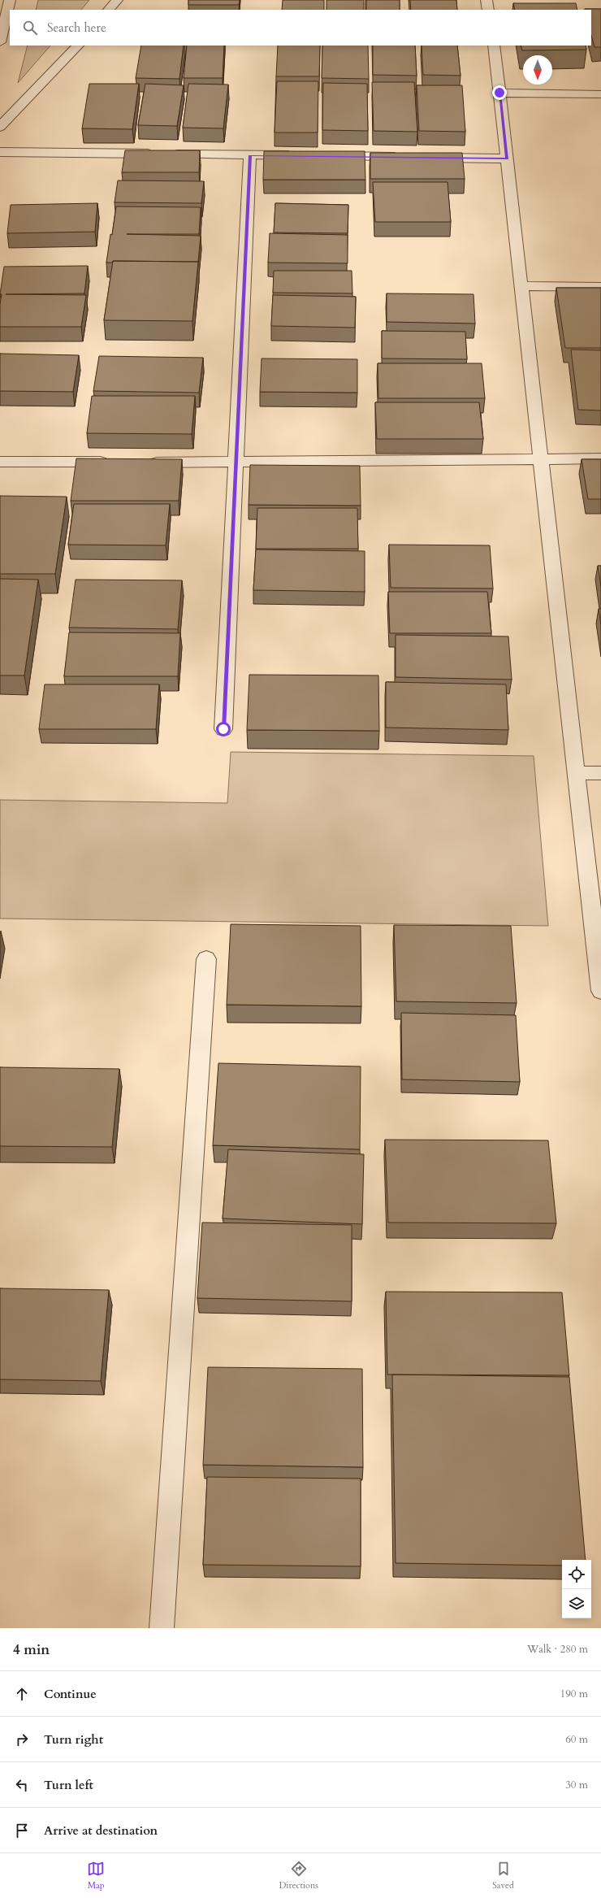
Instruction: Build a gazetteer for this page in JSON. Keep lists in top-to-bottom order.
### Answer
{
  "north": "bottom",
  "page": {
    "search": "Search here",
    "heading": ["4 min", "Walk · 280 m"],
    "list": [
      ["Continue", "190 m"],
      ["Turn right", "60 m"],
      ["Turn left", "30 m"],
      "Arrive at destination"
    ],
    "nav": ["Map", "Directions", "Saved"]
  }
}
